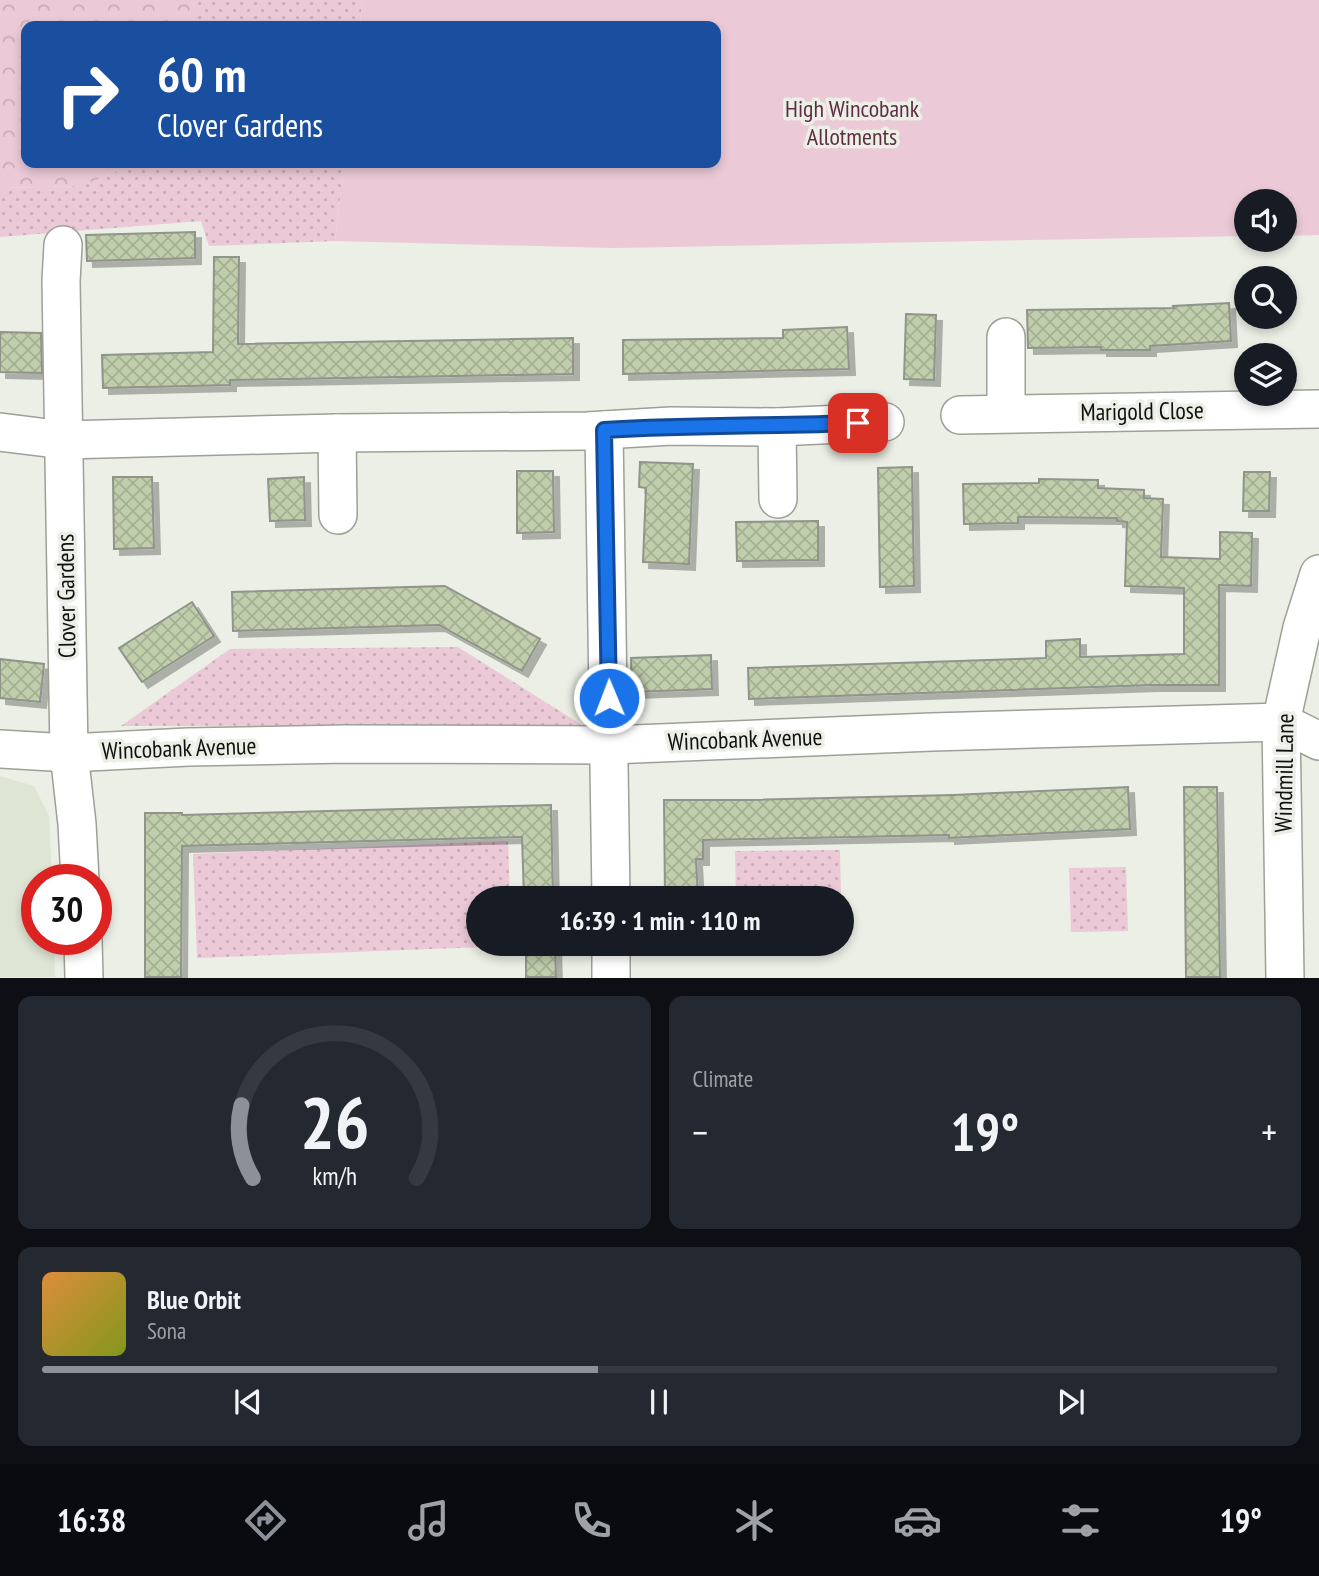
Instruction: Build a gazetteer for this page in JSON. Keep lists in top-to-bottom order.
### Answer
{
  "streets": {
    "street": [
      "Marigold Close",
      "Clover Gardens",
      "Wincobank Avenue",
      "Windmill Lane"
    ]
  },
  "crossings": [
    ["Clover Gardens", "Wincobank Avenue"],
    ["Wincobank Avenue", "Windmill Lane"]
  ],
  "parks": ["High Wincobank Allotments"],
  "page": {
    "turn": ["60 m", "Clover Gardens"],
    "limit": "30",
    "trip": "16:39 · 1 min · 110 m",
    "tile": "Climate",
    "heat": ["−", "19°", "+"],
    "song": ["Blue Orbit", "Sona"],
    "tabs": ["16:38", "19°"],
    "gauge": ["26", "km/h"]
  }
}
